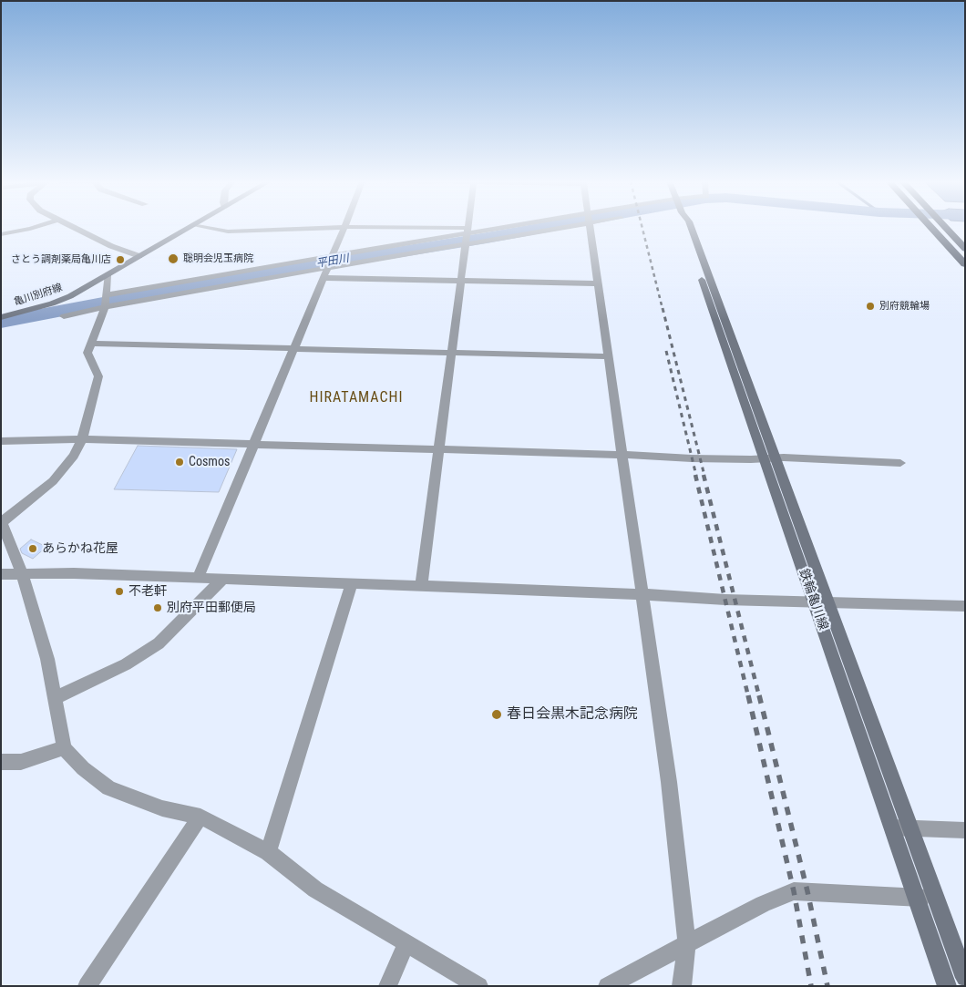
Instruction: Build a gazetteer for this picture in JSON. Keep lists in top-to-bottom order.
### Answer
{
  "streets": {
    "main road": ["亀川別府線", "鉄輪亀川線"]
  },
  "districts": ["HIRATAMACHI"],
  "water": ["平田川"],
  "places": [
    "聡明会児玉病院",
    "さとう調剤薬局亀川店",
    "別府競輪場",
    "Cosmos",
    "あらかね花屋",
    "不老軒",
    "別府平田郵便局",
    "春日会黒木記念病院"
  ]
}
